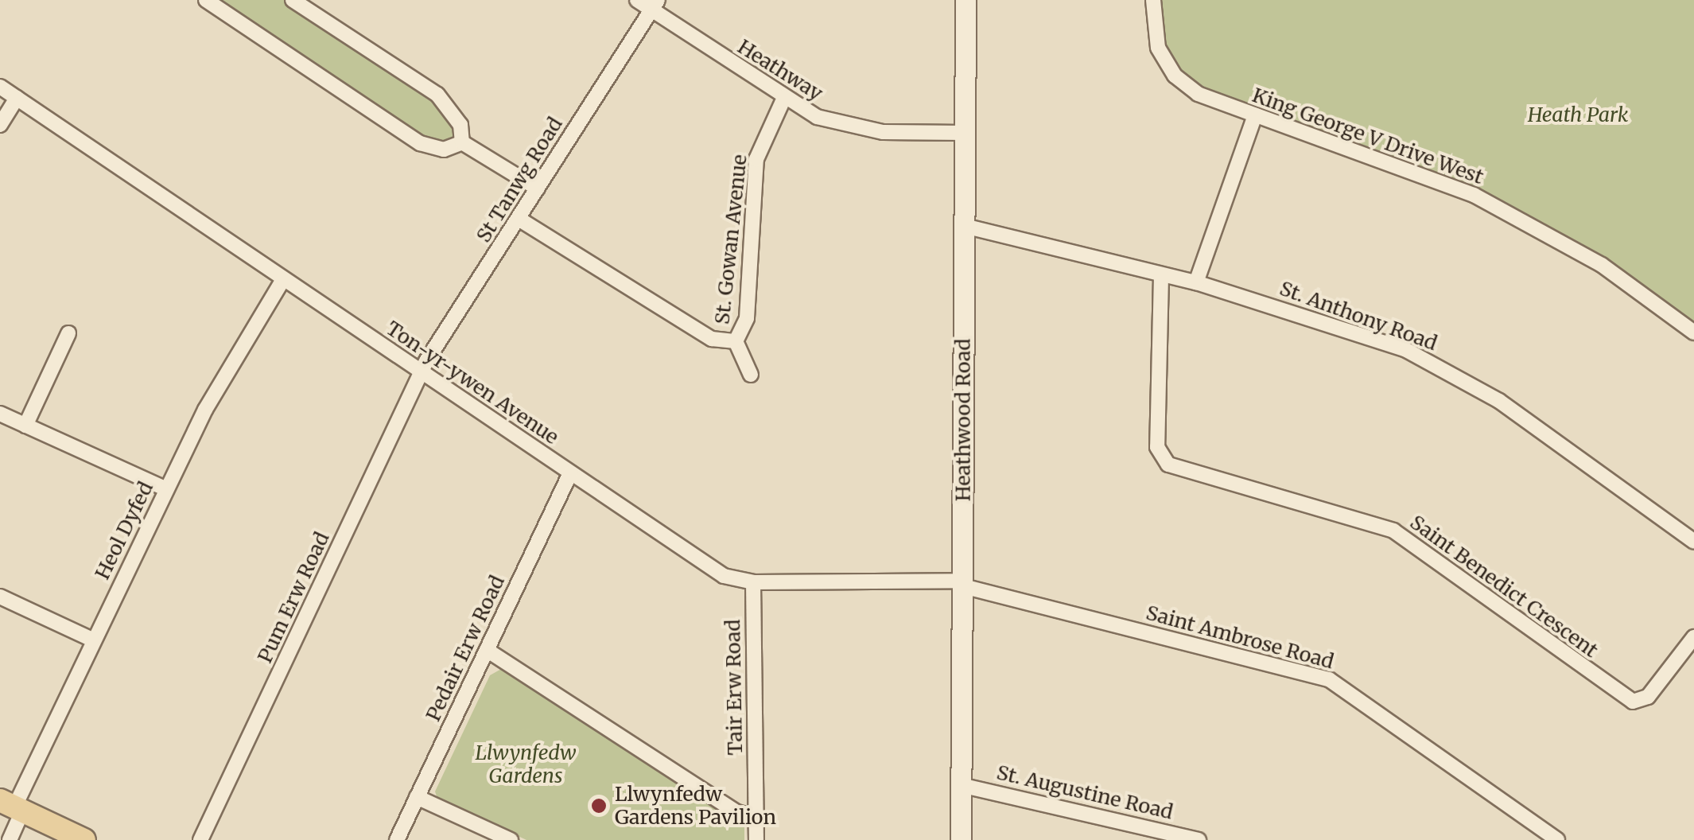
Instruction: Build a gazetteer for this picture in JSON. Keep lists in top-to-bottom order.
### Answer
{
  "streets": {
    "street": [
      "Heathway",
      "King George V Drive West",
      "St Tanwg Road",
      "St. Gowan Avenue",
      "St. Anthony Road",
      "Ton-yr-ywen Avenue",
      "Heathwood Road",
      "Heol Dyfed",
      "Saint Benedict Crescent",
      "Pum Erw Road",
      "Saint Ambrose Road",
      "Pedair Erw Road",
      "Tair Erw Road",
      "St. Augustine Road"
    ]
  },
  "crossings": [
    ["Heathway", "St Tanwg Road"],
    ["Heathway", "St. Gowan Avenue"],
    ["Heathway", "Heathwood Road"],
    ["St Tanwg Road", "St. Gowan Avenue"],
    ["St Tanwg Road", "Ton-yr-ywen Avenue"],
    ["St Tanwg Road", "Pum Erw Road"],
    ["St. Anthony Road", "Heathwood Road"],
    ["St. Anthony Road", "Saint Benedict Crescent"],
    ["Ton-yr-ywen Avenue", "Heathwood Road"],
    ["Ton-yr-ywen Avenue", "Heol Dyfed"],
    ["Ton-yr-ywen Avenue", "Pum Erw Road"],
    ["Ton-yr-ywen Avenue", "Saint Ambrose Road"],
    ["Ton-yr-ywen Avenue", "Pedair Erw Road"],
    ["Ton-yr-ywen Avenue", "Tair Erw Road"],
    ["Heathwood Road", "Saint Ambrose Road"],
    ["Heathwood Road", "St. Augustine Road"]
  ],
  "parks": ["Heath Park", "Llwynfedw Gardens"],
  "places": ["Llwynfedw Gardens Pavilion"]
}
